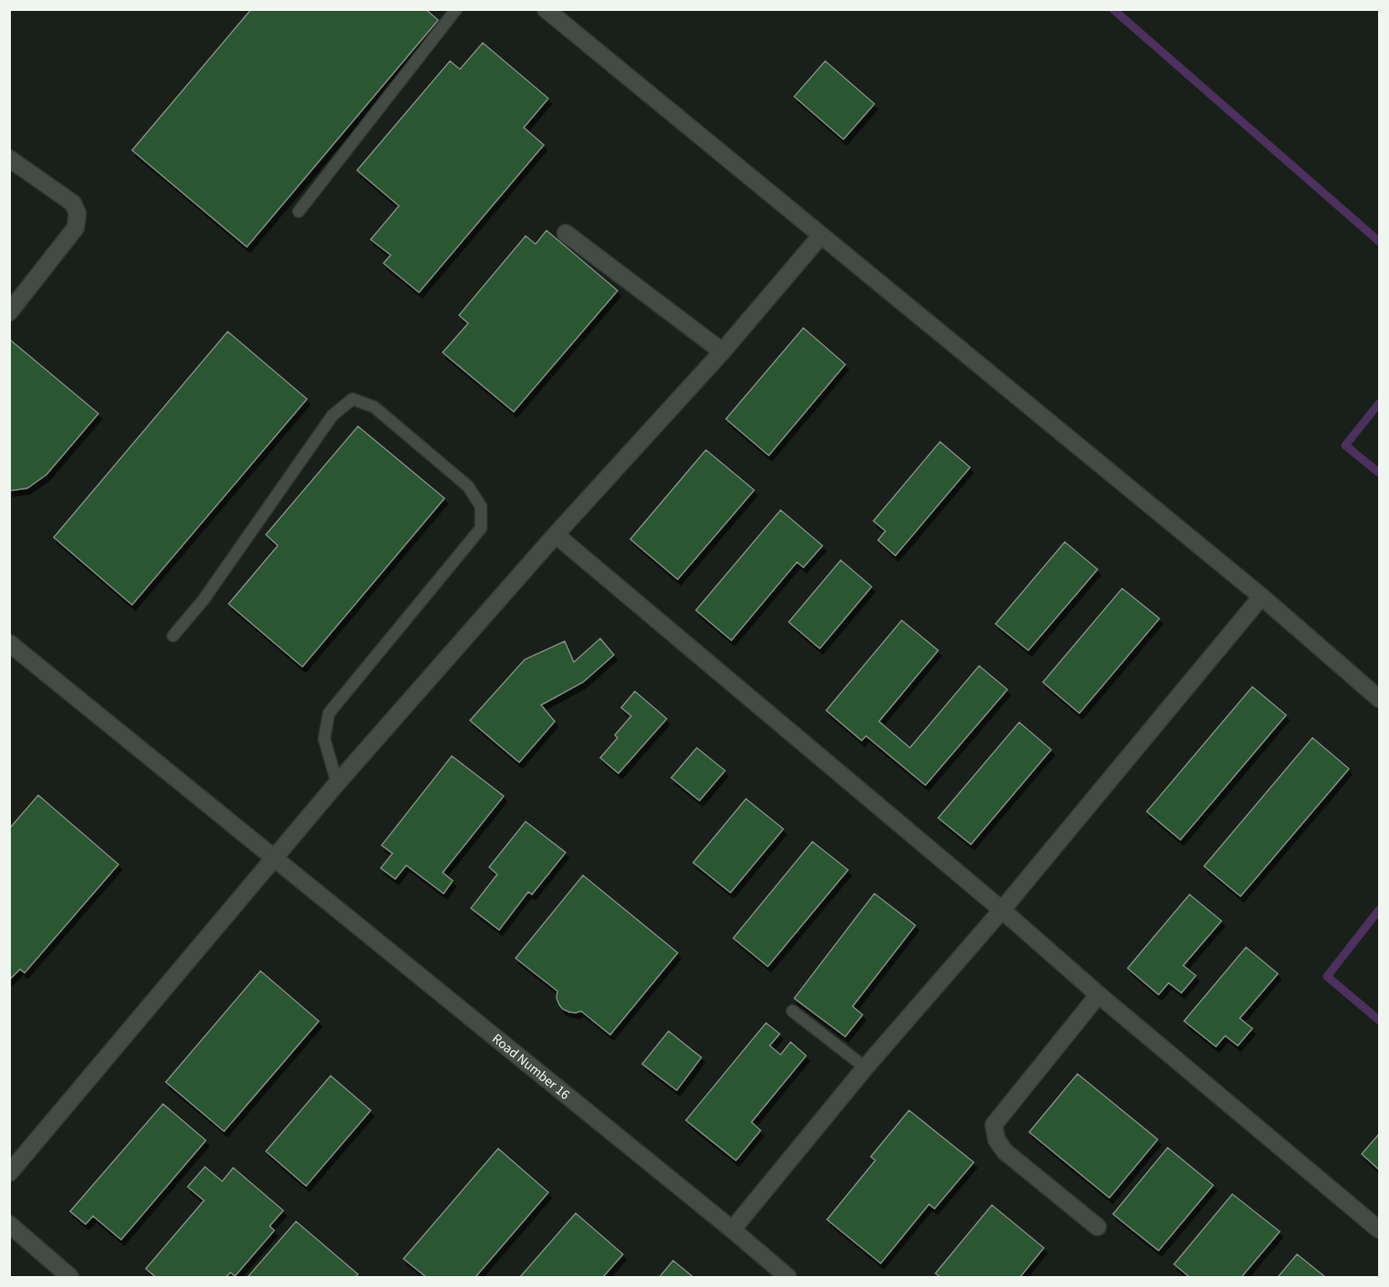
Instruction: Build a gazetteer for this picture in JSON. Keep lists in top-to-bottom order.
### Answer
{
  "streets": {
    "street": ["Road Number 16"]
  }
}
